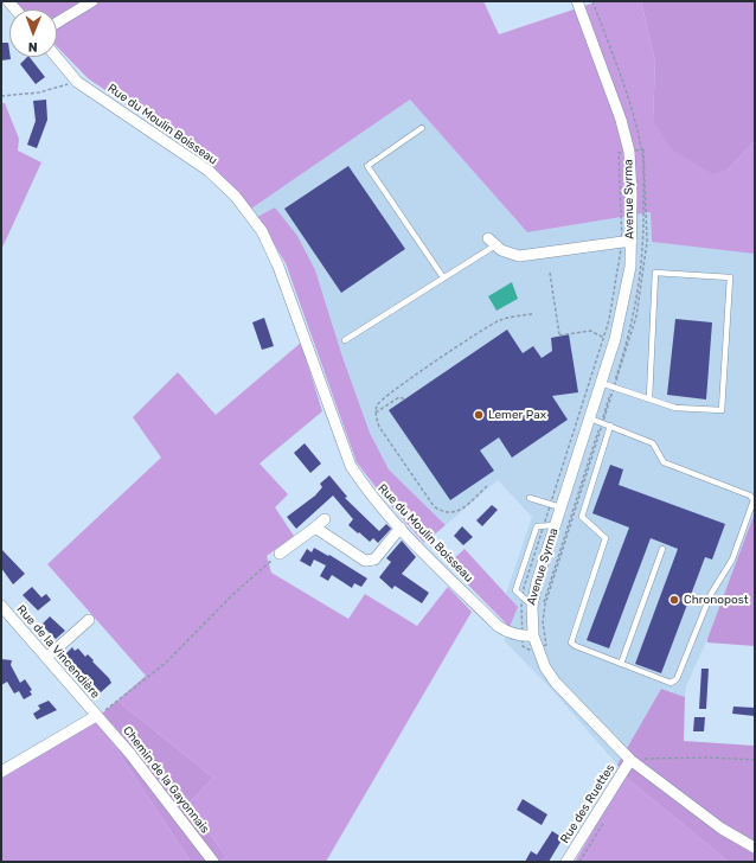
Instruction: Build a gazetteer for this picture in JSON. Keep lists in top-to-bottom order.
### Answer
{
  "streets": {
    "street": [
      "Rue du Moulin Boisseau",
      "Avenue Syrma",
      "Rue de la Vincendière",
      "Chemin de la Gayonnais",
      "Rue des Ruettes"
    ]
  },
  "crossings": [
    ["Rue du Moulin Boisseau", "Avenue Syrma"],
    ["Rue de la Vincendière", "Chemin de la Gayonnais"]
  ],
  "places": ["Lemer Pax", "Chronopost"],
  "north": "bottom"
}
